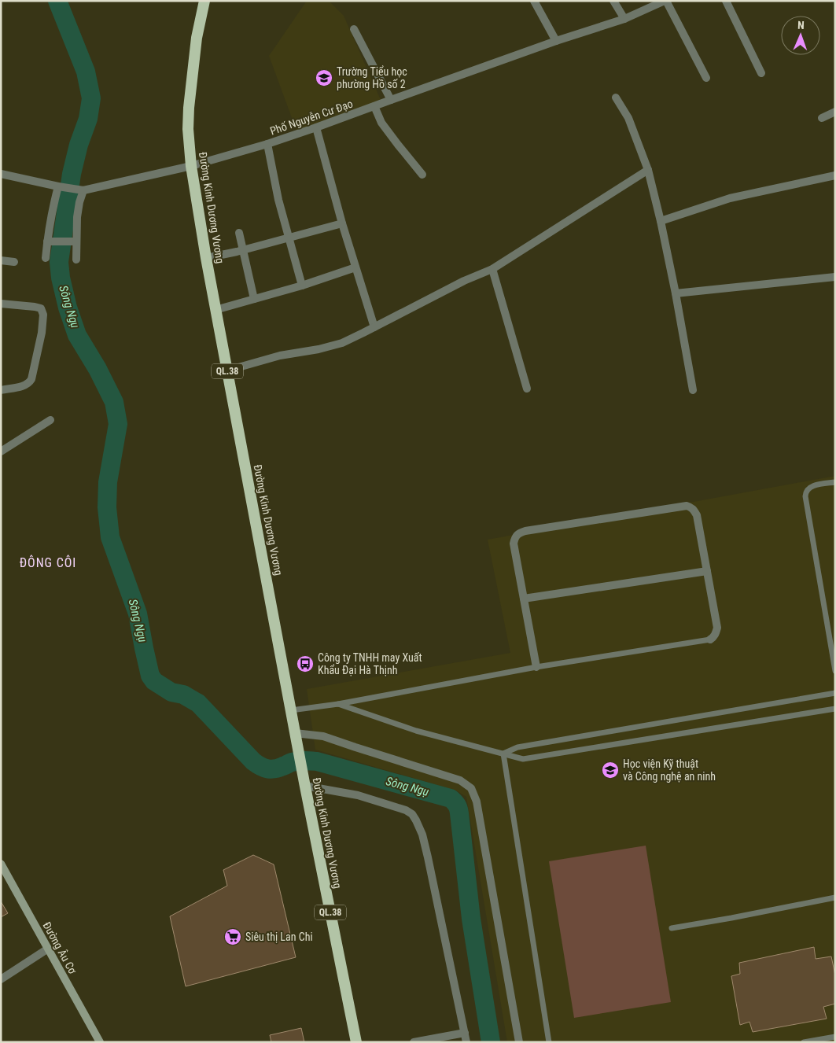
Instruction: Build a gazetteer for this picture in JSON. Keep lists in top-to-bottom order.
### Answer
{
  "streets": {
    "highway": ["Đường Kinh Dương Vương", "QL.38"],
    "main road": ["Đường Âu Cơ"],
    "street": ["Phố Nguyễn Cư Đạo"]
  },
  "crossings": [
    ["Phố Nguyễn Cư Đạo", "Đường Kinh Dương Vương"]
  ],
  "districts": ["ĐÔNG CÔI"],
  "water": ["Sông Ngụ"],
  "places": {
    "school or university": ["Trường Tiểu học phường Hồ số 2", "Học viện Kỹ thuật và Công nghệ an ninh"],
    "bus stop": ["Công ty TNHH may Xuất Khẩu Đại Hà Thịnh"],
    "supermarket": ["Siêu thị Lan Chi"]
  },
  "north": "top"
}
